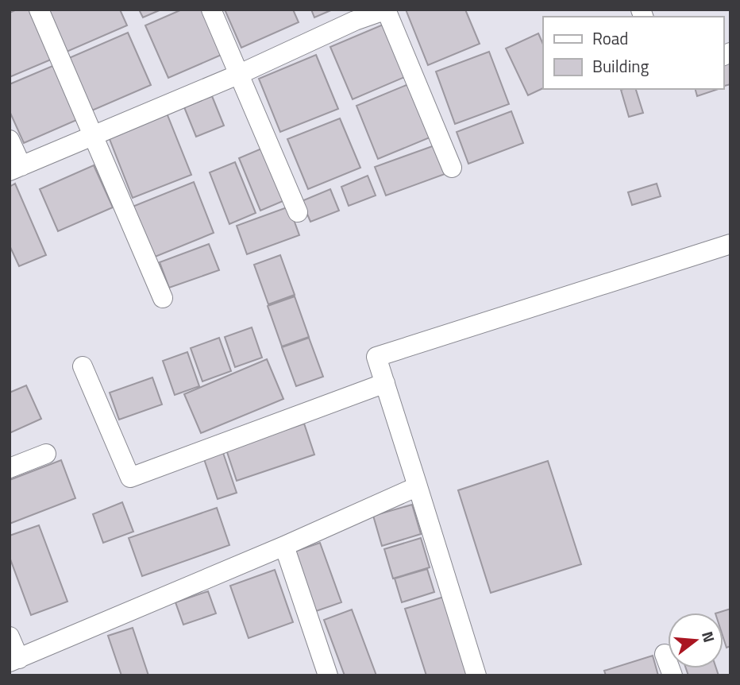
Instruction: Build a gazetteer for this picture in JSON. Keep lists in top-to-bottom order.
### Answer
{
  "legend": ["Road", "Building"],
  "north": "right"
}
